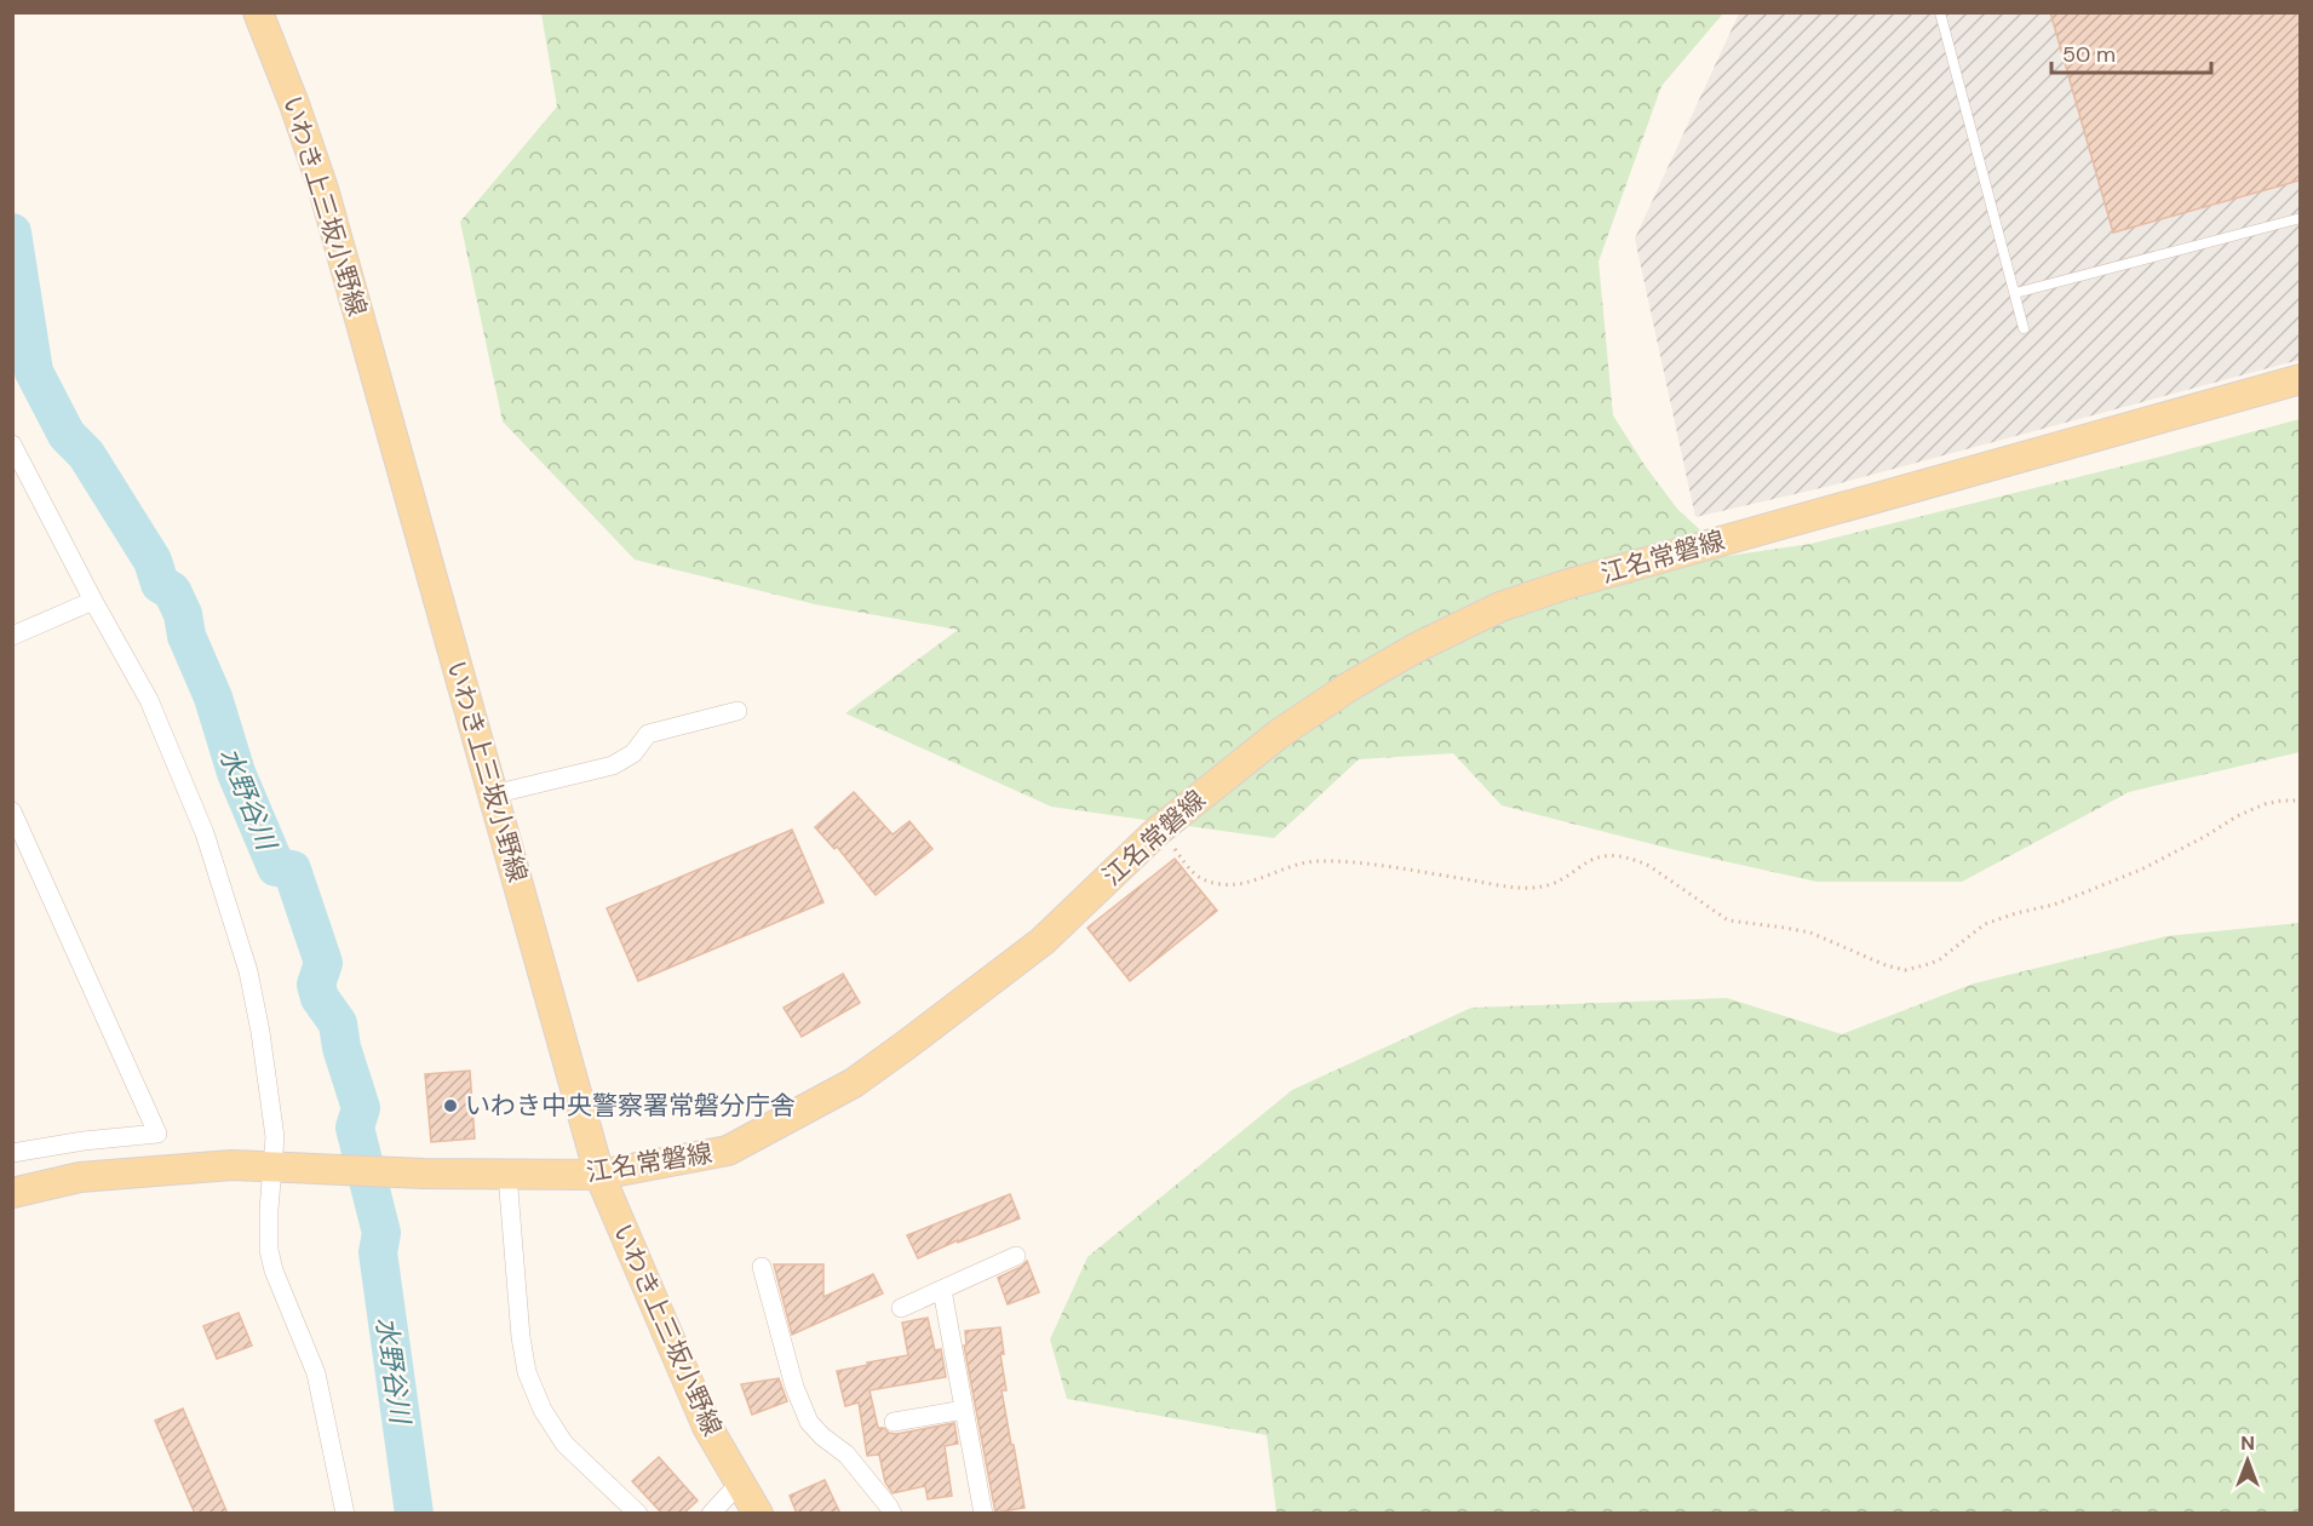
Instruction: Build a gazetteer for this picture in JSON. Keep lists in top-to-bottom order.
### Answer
{
  "streets": {
    "main road": ["いわき上三坂小野線", "江名常磐線"]
  },
  "crossings": [
    ["いわき上三坂小野線", "江名常磐線"]
  ],
  "water": ["水野谷川"],
  "places": ["いわき中央警察署常磐分庁舎"],
  "scale_bar": "50 m",
  "north": "top"
}
